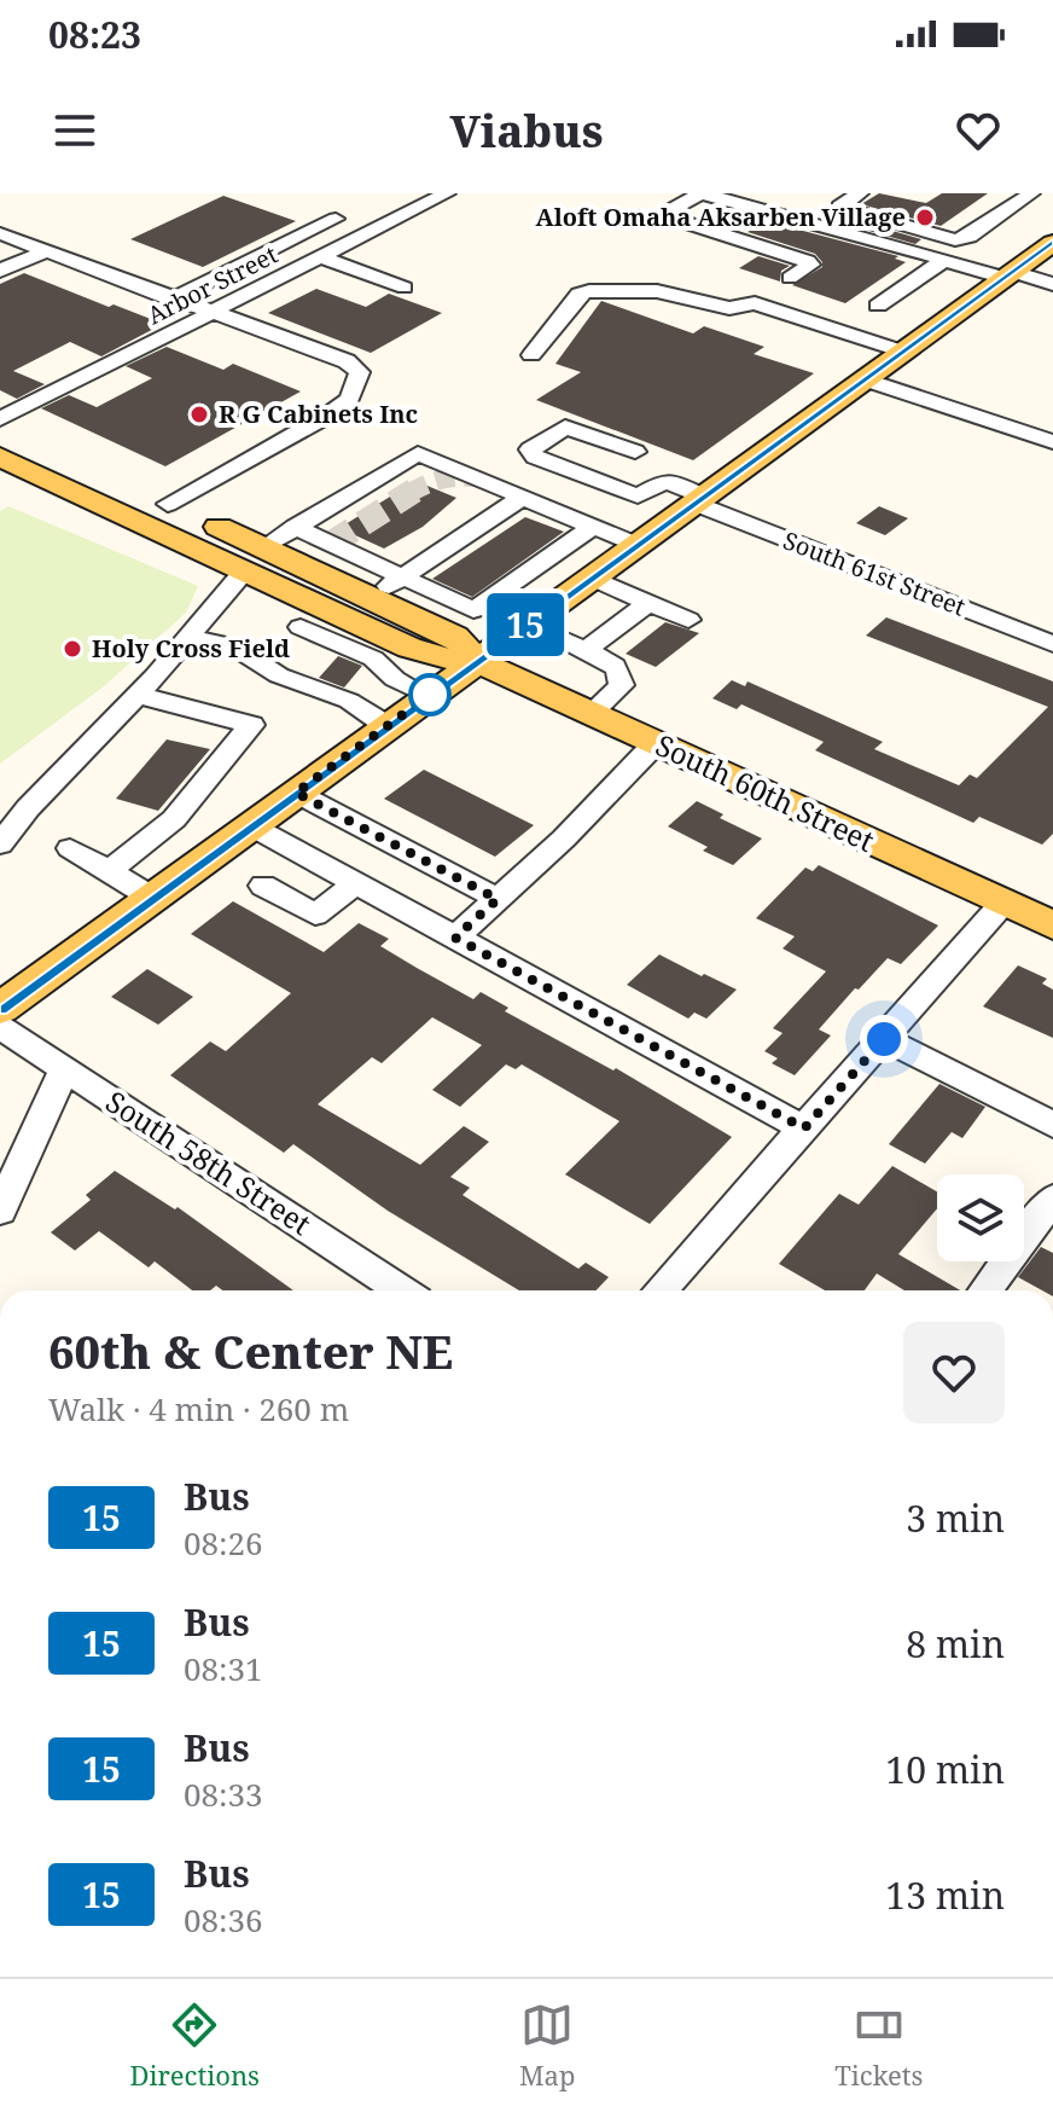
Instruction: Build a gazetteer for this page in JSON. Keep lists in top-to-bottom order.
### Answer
{
  "streets": {
    "main road": ["South 60th Street"],
    "street": ["Arbor Street", "South 61st Street", "South 58th Street"]
  },
  "places": ["Aloft Omaha Aksarben Village", "R G Cabinets Inc", "Holy Cross Field"],
  "lines": ["bus line 15"],
  "page": {
    "status": "08:23",
    "header": "Viabus",
    "on_map": "15",
    "heading": ["60th & Center NE", "Walk · 4 min · 260 m"],
    "list": [
      {
        "mark": "15",
        "name": "Bus",
        "note": "08:26",
        "value": "3 min"
      },
      {
        "mark": "15",
        "name": "Bus",
        "note": "08:31",
        "value": "8 min"
      },
      {
        "mark": "15",
        "name": "Bus",
        "note": "08:33",
        "value": "10 min"
      },
      {
        "mark": "15",
        "name": "Bus",
        "note": "08:36",
        "value": "13 min"
      }
    ],
    "tabs": ["Directions", "Map", "Tickets"]
  }
}
